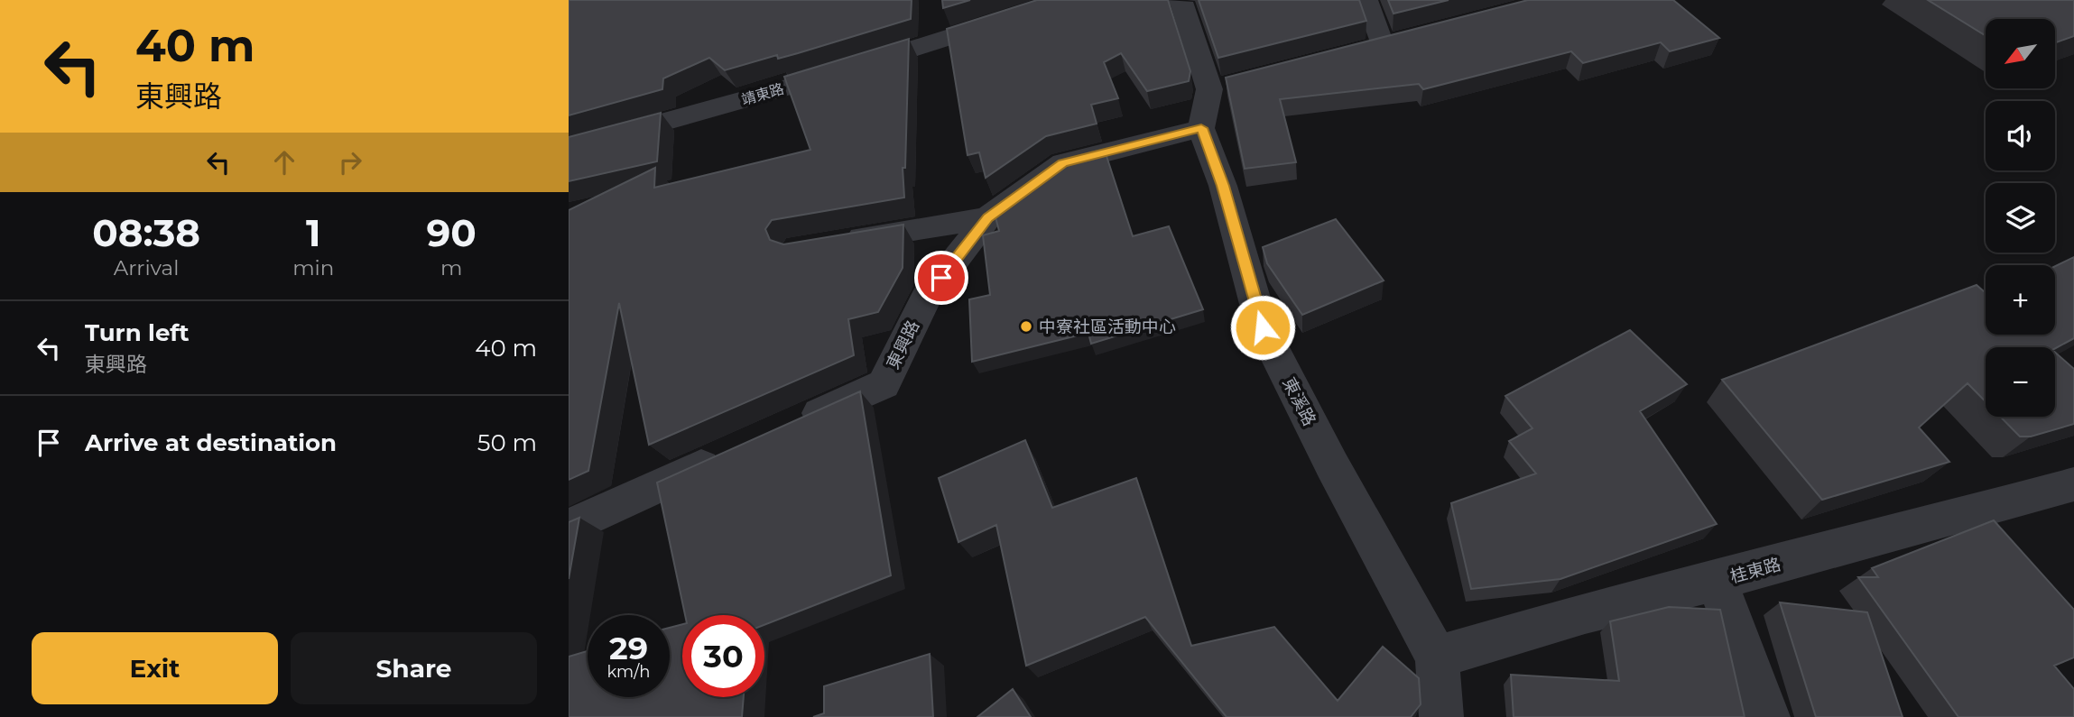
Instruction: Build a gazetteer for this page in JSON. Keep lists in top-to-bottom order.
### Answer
{
  "streets": {
    "street": [
      "靖東路",
      "東興路",
      "東溪路",
      "桂東路"
    ]
  },
  "crossings": [
    ["東興路", "東溪路"],
    ["東溪路", "桂東路"]
  ],
  "places": ["中寮社區活動中心"],
  "north": "bottom left",
  "page": {
    "turn": ["40 m", "東興路"],
    "map_buttons": ["+", "−"],
    "eta": [
      "08:38",
      "Arrival",
      "1",
      "min",
      "90",
      "m"
    ],
    "list": [
      {
        "name": "Turn left",
        "note": "東興路",
        "value": "40 m"
      },
      {
        "name": "Arrive at destination",
        "value": "50 m"
      }
    ],
    "speed": "29 km/h",
    "limit": "30",
    "buttons": ["Exit", "Share"]
  }
}
